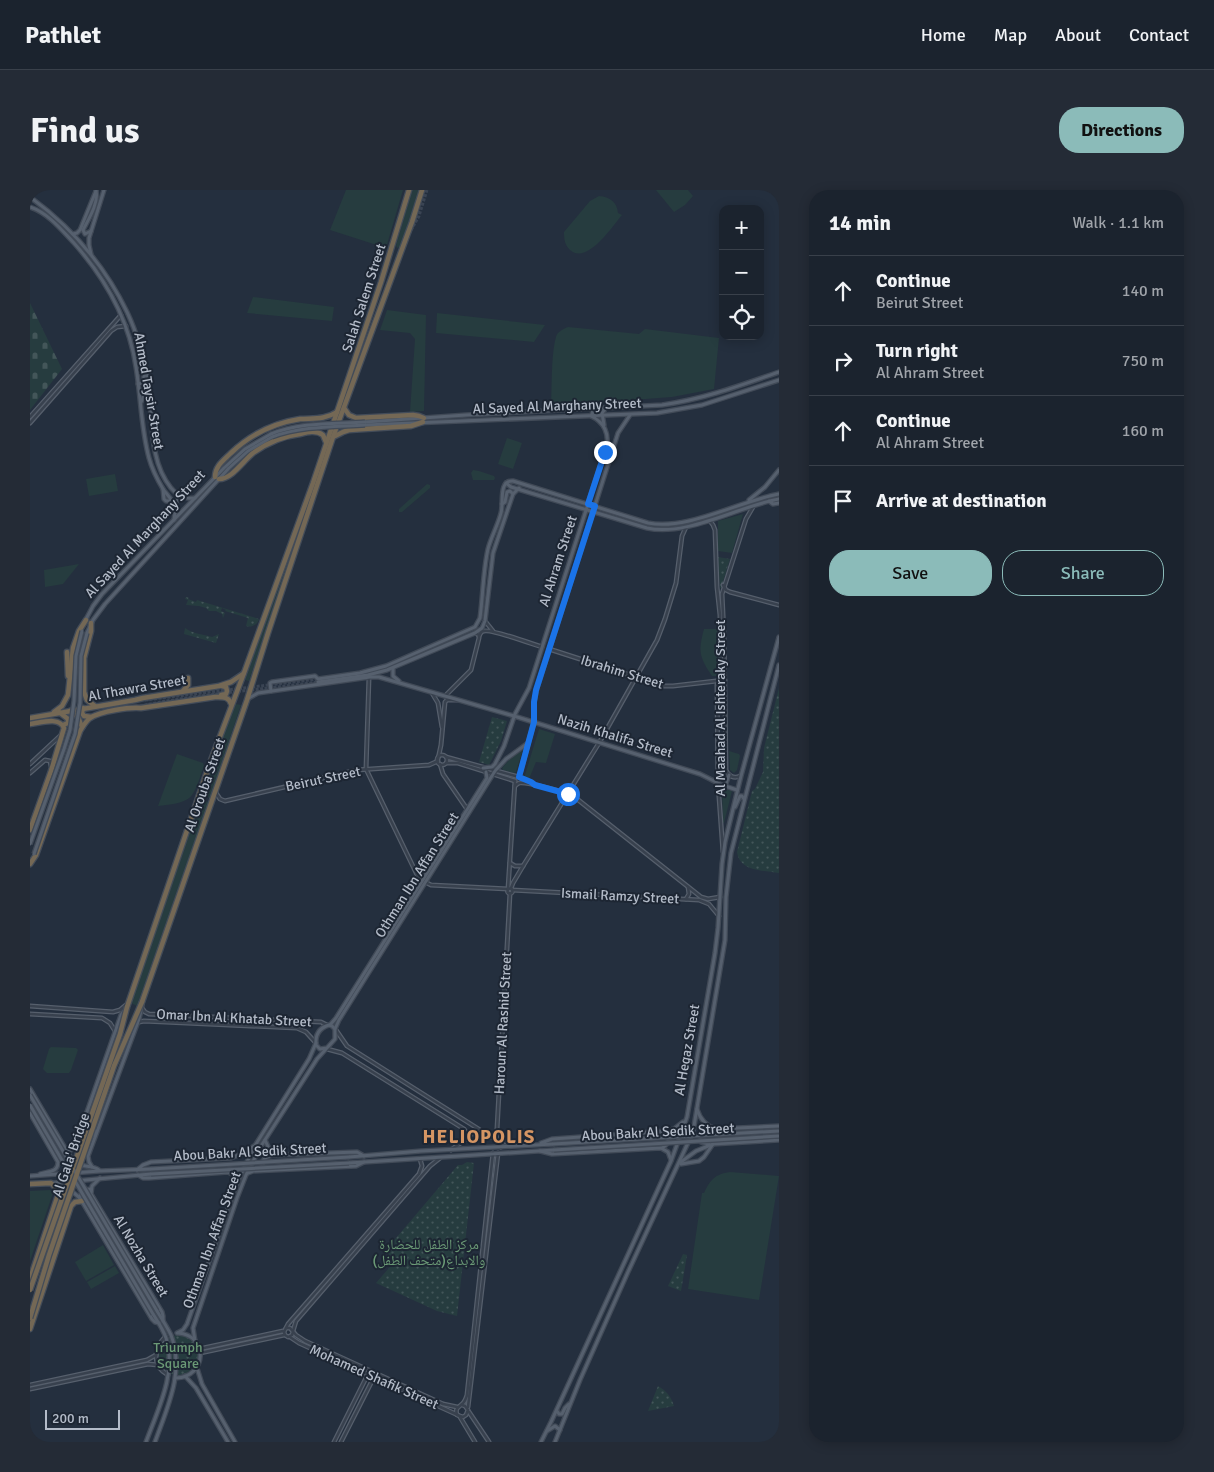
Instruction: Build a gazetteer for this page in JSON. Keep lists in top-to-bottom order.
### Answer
{
  "streets": {
    "highway": [
      "Salah Salem Street",
      "Al Sayed Al Marghany Street",
      "Al Thawra Street",
      "Al Orouba Street",
      "Abou Bakr Al Sedik Street",
      "Al Gala' Bridge"
    ],
    "main road": [
      "Ahmed Taysir Street",
      "Al Ahram Street",
      "Nazih Khalifa Street",
      "Othman Ibn Affan Street",
      "Al Hegaz Street",
      "Al Nozha Street"
    ],
    "street": [
      "Ibrahim Street",
      "Al Maahad Al Ishteraky Street",
      "Beirut Street",
      "Ismail Ramzy Street",
      "Omar Ibn Al Khatab Street",
      "Haroun Al Rashid Street",
      "Mohamed Shafik Street"
    ]
  },
  "crossings": [
    ["Salah Salem Street", "Al Sayed Al Marghany Street"],
    ["Salah Salem Street", "Al Orouba Street"],
    ["Ahmed Taysir Street", "Al Sayed Al Marghany Street"],
    ["Al Sayed Al Marghany Street", "Al Ahram Street"],
    ["Al Sayed Al Marghany Street", "Al Orouba Street"],
    ["Al Ahram Street", "Ibrahim Street"],
    ["Al Ahram Street", "Nazih Khalifa Street"],
    ["Al Ahram Street", "Othman Ibn Affan Street"],
    ["Ibrahim Street", "Al Maahad Al Ishteraky Street"],
    ["Al Thawra Street", "Al Orouba Street"],
    ["Al Maahad Al Ishteraky Street", "Nazih Khalifa Street"],
    ["Al Maahad Al Ishteraky Street", "Al Hegaz Street"],
    ["Nazih Khalifa Street", "Al Hegaz Street"],
    ["Beirut Street", "Al Orouba Street"],
    ["Al Orouba Street", "Omar Ibn Al Khatab Street"],
    ["Al Orouba Street", "Al Gala' Bridge"],
    ["Othman Ibn Affan Street", "Ismail Ramzy Street"],
    ["Othman Ibn Affan Street", "Omar Ibn Al Khatab Street"],
    ["Othman Ibn Affan Street", "Abou Bakr Al Sedik Street"],
    ["Ismail Ramzy Street", "Haroun Al Rashid Street"],
    ["Ismail Ramzy Street", "Al Hegaz Street"],
    ["Haroun Al Rashid Street", "Abou Bakr Al Sedik Street"],
    ["Al Hegaz Street", "Abou Bakr Al Sedik Street"]
  ],
  "districts": ["HELIOPOLIS"],
  "parks": ["مركز الطفل للحضارة والابداع(متحف الطفل)", "Triumph Square"],
  "scale_bar": "200 m",
  "page": {
    "header": "Pathlet",
    "nav": [
      "Home",
      "Map",
      "About",
      "Contact"
    ],
    "buttons": [
      "Directions",
      ["Save", "Share"]
    ],
    "title": "Find us",
    "heading": ["14 min", "Walk · 1.1 km"],
    "map_buttons": ["+", "−"],
    "list": [
      ["Continue", "Beirut Street", "140 m"],
      ["Turn right", "Al Ahram Street", "750 m"],
      ["Continue", "Al Ahram Street", "160 m"],
      "Arrive at destination"
    ],
    "scale": "200 m"
  }
}
